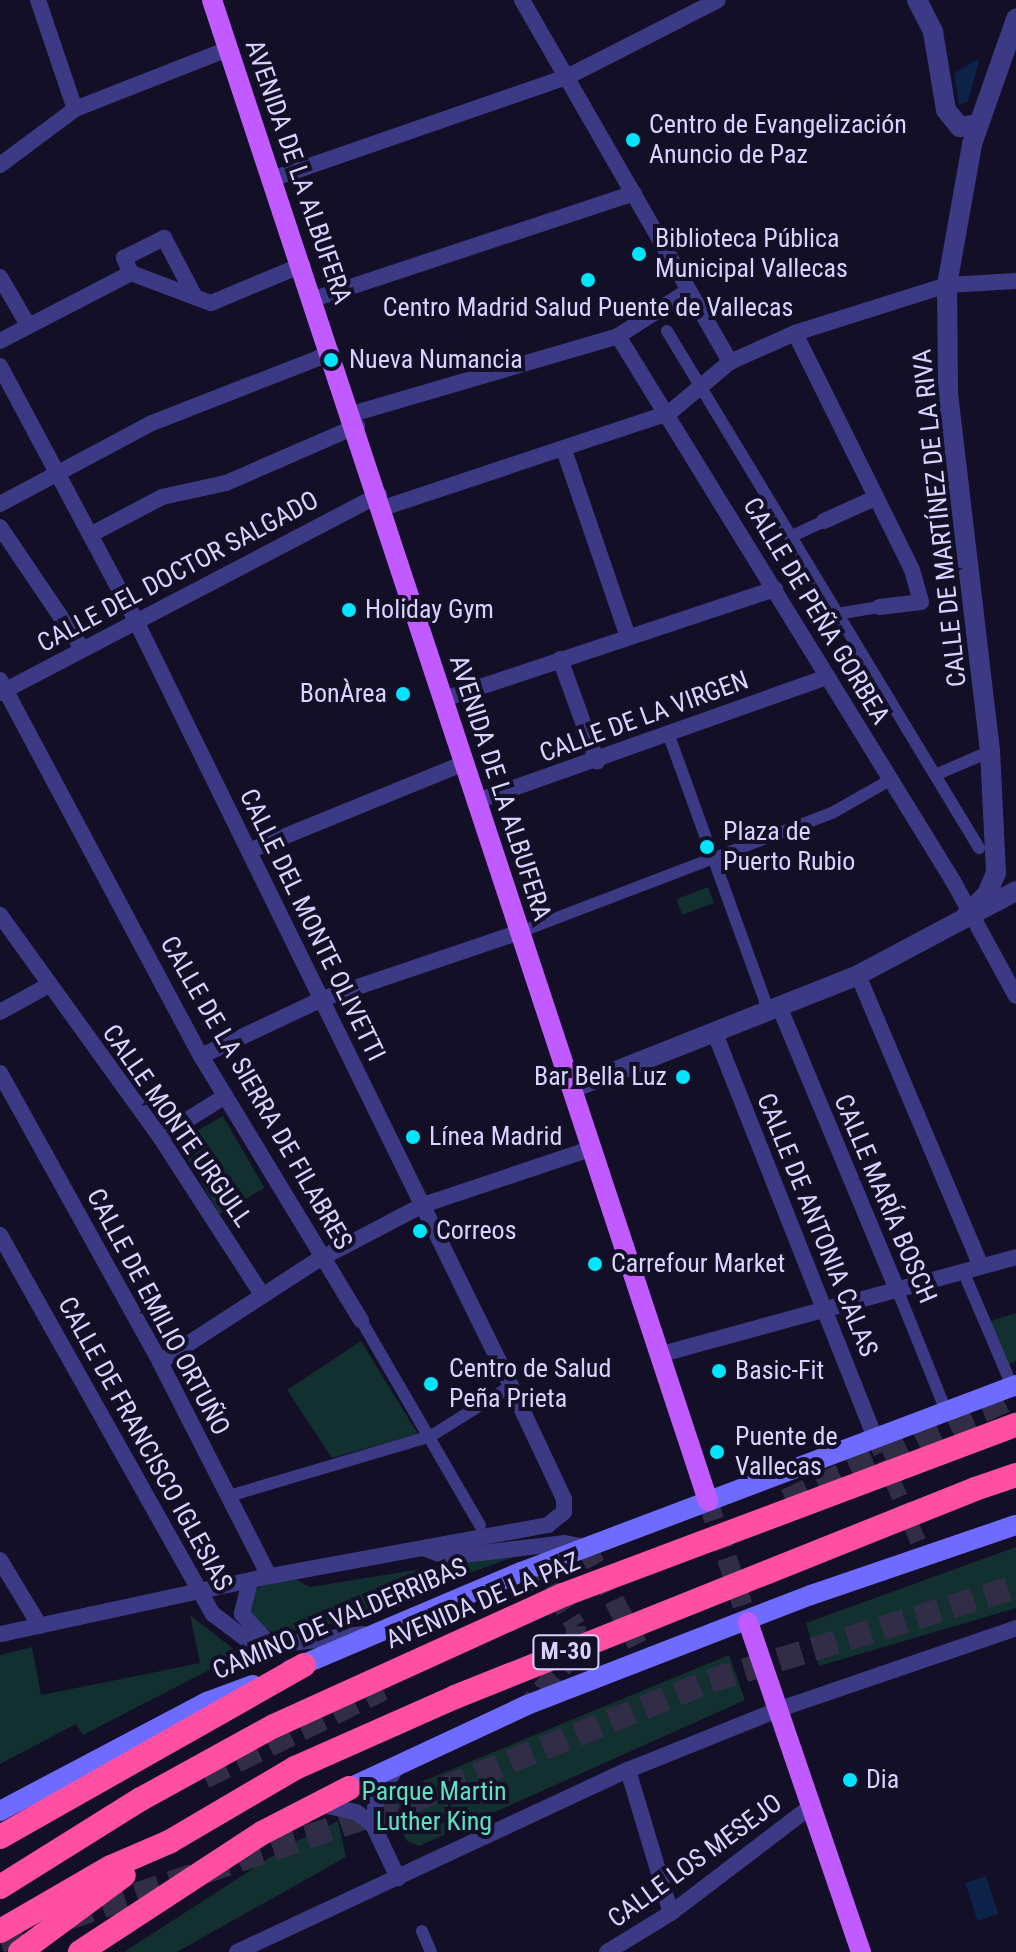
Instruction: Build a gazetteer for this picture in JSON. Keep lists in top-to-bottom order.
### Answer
{
  "streets": {
    "highway": ["AVENIDA DE LA PAZ", "M-30"],
    "main road": ["AVENIDA DE LA ALBUFERA", "CAMINO DE VALDERRIBAS"],
    "street": [
      "CALLE DE MARTÍNEZ DE LA RIVA",
      "CALLE DEL DOCTOR SALGADO",
      "CALLE DE PEÑA GORBEA",
      "CALLE DE LA VIRGEN",
      "CALLE DEL MONTE OLIVETTI",
      "CALLE DE LA SIERRA DE FILABRES",
      "CALLE MONTE URGULL",
      "CALLE MARÍA BOSCH",
      "CALLE DE ANTONIA CALAS",
      "CALLE DE EMILIO ORTUÑO",
      "CALLE DE FRANCISCO IGLESIAS",
      "CALLE LOS MESEJO"
    ]
  },
  "crossings": [
    ["AVENIDA DE LA ALBUFERA", "CALLE DEL DOCTOR SALGADO"],
    ["AVENIDA DE LA ALBUFERA", "CALLE DE LA VIRGEN"],
    ["AVENIDA DE LA ALBUFERA", "CAMINO DE VALDERRIBAS"],
    ["CALLE DE MARTÍNEZ DE LA RIVA", "CALLE DEL DOCTOR SALGADO"],
    ["CALLE DE MARTÍNEZ DE LA RIVA", "CALLE DE PEÑA GORBEA"],
    ["CALLE DEL DOCTOR SALGADO", "CALLE DE PEÑA GORBEA"],
    ["CALLE DEL DOCTOR SALGADO", "CALLE DEL MONTE OLIVETTI"],
    ["CALLE DEL DOCTOR SALGADO", "CALLE DE LA SIERRA DE FILABRES"],
    ["CALLE DE PEÑA GORBEA", "CALLE DE LA VIRGEN"],
    ["CALLE MARÍA BOSCH", "CAMINO DE VALDERRIBAS"],
    ["CALLE DE ANTONIA CALAS", "CAMINO DE VALDERRIBAS"],
    ["CALLE DE FRANCISCO IGLESIAS", "CAMINO DE VALDERRIBAS"],
    ["AVENIDA DE LA PAZ", "M-30"]
  ],
  "parks": ["Parque Martin Luther King"],
  "places": [
    "Centro de Evangelización Anuncio de Paz",
    "Biblioteca Pública Municipal Vallecas",
    "Centro Madrid Salud Puente de Vallecas",
    "Nueva Numancia",
    "Holiday Gym",
    "BonÀrea",
    "Plaza de Puerto Rubio",
    "Bar Bella Luz",
    "Línea Madrid",
    "Correos",
    "Carrefour Market",
    "Basic-Fit",
    "Centro de Salud Peña Prieta",
    "Puente de Vallecas",
    "Dia"
  ]
}
